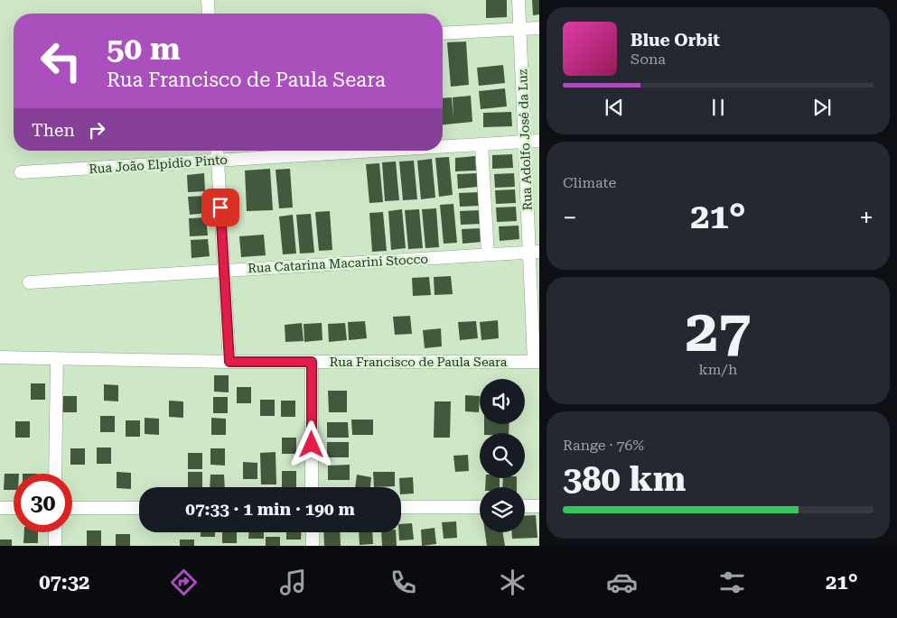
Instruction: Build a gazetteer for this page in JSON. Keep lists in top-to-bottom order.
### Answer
{
  "streets": {
    "street": [
      "Rua Adolfo José da Luz",
      "Rua João Elpídio Pinto",
      "Rua Catarina Macarini Stocco",
      "Rua Francisco de Paula Seara"
    ]
  },
  "crossings": [
    ["Rua Adolfo José da Luz", "Rua João Elpídio Pinto"],
    ["Rua Adolfo José da Luz", "Rua Catarina Macarini Stocco"],
    ["Rua Adolfo José da Luz", "Rua Francisco de Paula Seara"]
  ],
  "page": {
    "turn": ["50 m", "Rua Francisco de Paula Seara"],
    "song": ["Blue Orbit", "Sona"],
    "then": "Then",
    "tile": [
      "Climate",
      ["27", "km/h"],
      ["Range · 76%", "380 km"]
    ],
    "heat": ["−", "21°", "+"],
    "limit": "30",
    "trip": "07:33 · 1 min · 190 m",
    "tabs": ["07:32", "21°"]
  }
}
